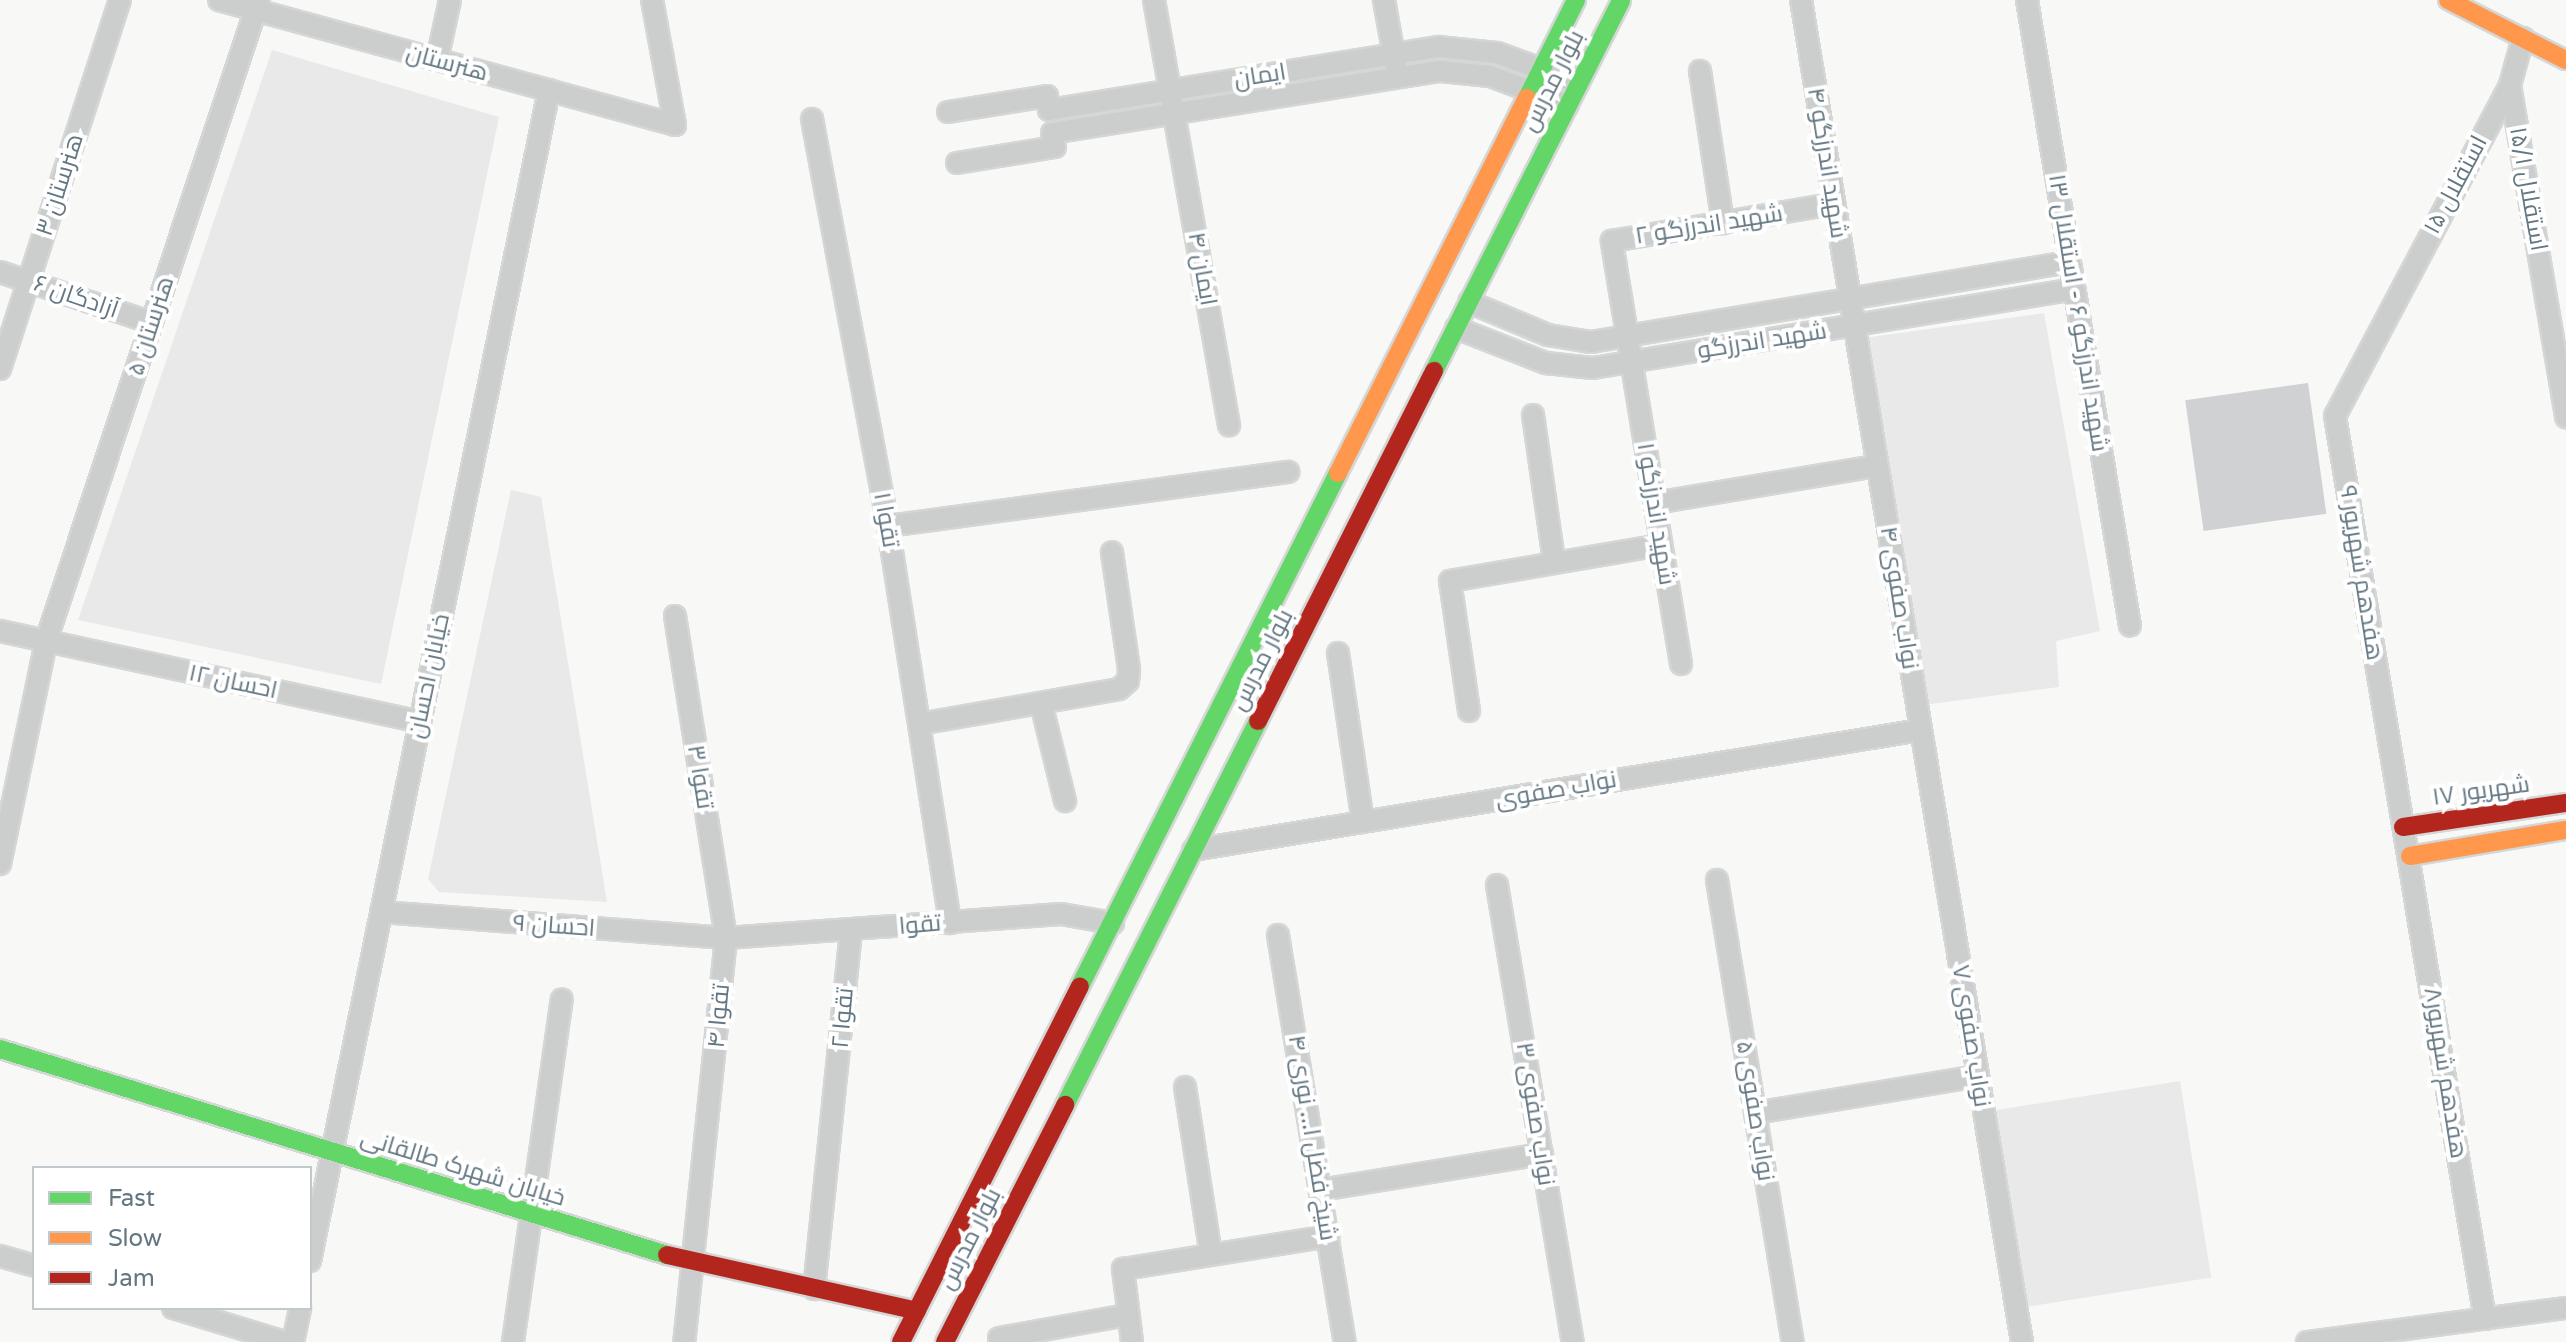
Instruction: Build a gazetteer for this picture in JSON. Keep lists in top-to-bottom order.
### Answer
{
  "streets": {
    "main road": ["بلوار مدرس", "۱۷ شهریور", "خیابان شهرک طالقانی"],
    "street": [
      "هنرستان",
      "ایمان",
      "شهید اندرزگو ۴",
      "هنرستان ۳",
      "استقلال ۱۵",
      "استقلال ۱۵/۱",
      "شهید اندرزگو ۲",
      "ایمان ۴",
      "آزادگان ۶",
      "شهید اندرزگو ۶ - استقلال ۱۳",
      "هنرستان ۵",
      "شهید اندرزگو",
      "شهید اندرزگو ۱",
      "تقوا ۱",
      "هفدهم شهریور ۹",
      "نواب صفوی ۴",
      "خیابان احسان",
      "احسان ۱۲",
      "تقوا ۳",
      "نواب صفوی",
      "تقوا",
      "احسان ۹",
      "تقوا ۴",
      "تقوا ۲",
      "نواب صفوی ۷",
      "هفدهم شهریور۸",
      "نواب صفوی ۵",
      "نواب صفوی ۳",
      "شیخ فضل ا... نوری ۴"
    ]
  },
  "crossings": [
    ["هنرستان", "هنرستان ۵"],
    ["هنرستان", "خیابان احسان"],
    ["ایمان", "بلوار مدرس"],
    ["ایمان", "ایمان ۴"],
    ["بلوار مدرس", "شهید اندرزگو"],
    ["بلوار مدرس", "نواب صفوی"],
    ["بلوار مدرس", "تقوا"],
    ["بلوار مدرس", "خیابان شهرک طالقانی"],
    ["شهید اندرزگو ۴", "شهید اندرزگو ۲"],
    ["شهید اندرزگو ۴", "شهید اندرزگو"],
    ["شهید اندرزگو ۴", "نواب صفوی ۴"],
    ["هنرستان ۳", "آزادگان ۶"],
    ["استقلال ۱۵", "استقلال ۱۵/۱"],
    ["استقلال ۱۵", "هفدهم شهریور ۹"],
    ["شهید اندرزگو ۲", "شهید اندرزگو"],
    ["شهید اندرزگو ۲", "شهید اندرزگو ۱"],
    ["آزادگان ۶", "هنرستان ۵"],
    ["شهید اندرزگو ۶ - استقلال ۱۳", "شهید اندرزگو"],
    ["هنرستان ۵", "احسان ۱۲"],
    ["شهید اندرزگو", "شهید اندرزگو ۱"],
    ["شهید اندرزگو", "نواب صفوی ۴"],
    ["تقوا ۱", "تقوا"],
    ["هفدهم شهریور ۹", "۱۷ شهریور"],
    ["هفدهم شهریور ۹", "هفدهم شهریور۸"],
    ["نواب صفوی ۴", "نواب صفوی"],
    ["نواب صفوی ۴", "نواب صفوی ۷"],
    ["خیابان احسان", "احسان ۱۲"],
    ["خیابان احسان", "احسان ۹"],
    ["خیابان احسان", "خیابان شهرک طالقانی"],
    ["تقوا ۳", "تقوا"],
    ["تقوا ۳", "احسان ۹"],
    ["تقوا ۳", "تقوا ۴"],
    ["نواب صفوی", "نواب صفوی ۷"],
    ["۱۷ شهریور", "هفدهم شهریور۸"],
    ["تقوا", "احسان ۹"],
    ["تقوا", "تقوا ۴"],
    ["تقوا", "تقوا ۲"],
    ["احسان ۹", "تقوا ۴"],
    ["تقوا ۴", "خیابان شهرک طالقانی"],
    ["تقوا ۲", "خیابان شهرک طالقانی"]
  ],
  "legend": ["Fast", "Slow", "Jam"]
}
